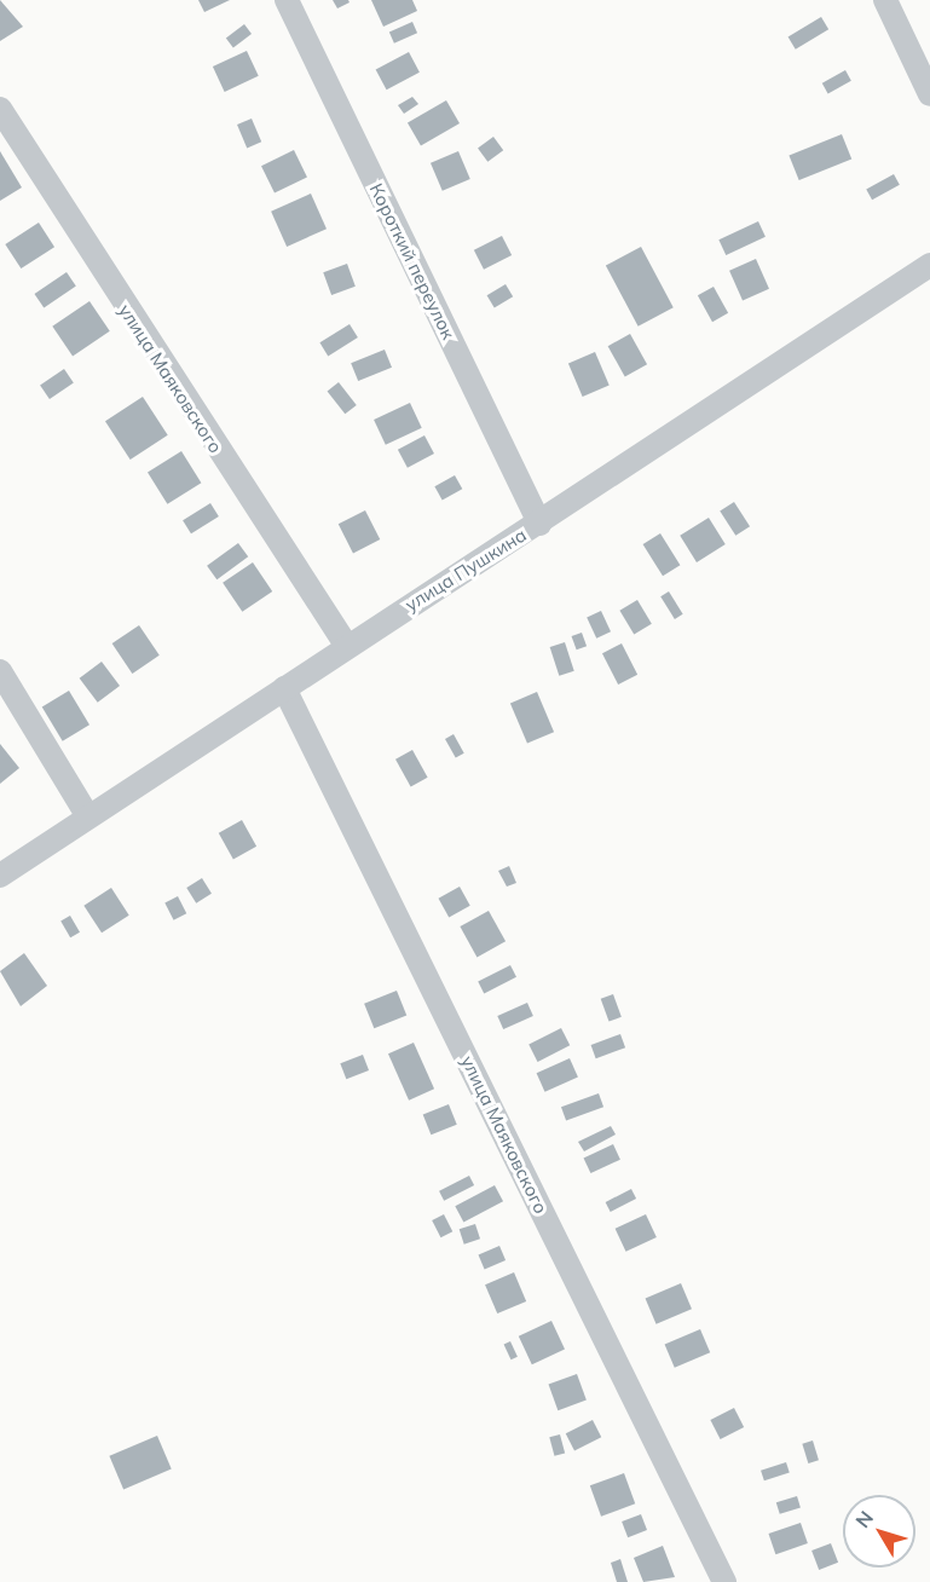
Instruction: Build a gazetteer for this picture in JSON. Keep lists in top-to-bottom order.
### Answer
{
  "streets": {
    "street": ["Короткий переулок", "улица Маяковского", "улица Пушкина"]
  },
  "crossings": [
    ["Короткий переулок", "улица Пушкина"],
    ["улица Маяковского", "улица Пушкина"]
  ],
  "north": "top left"
}
